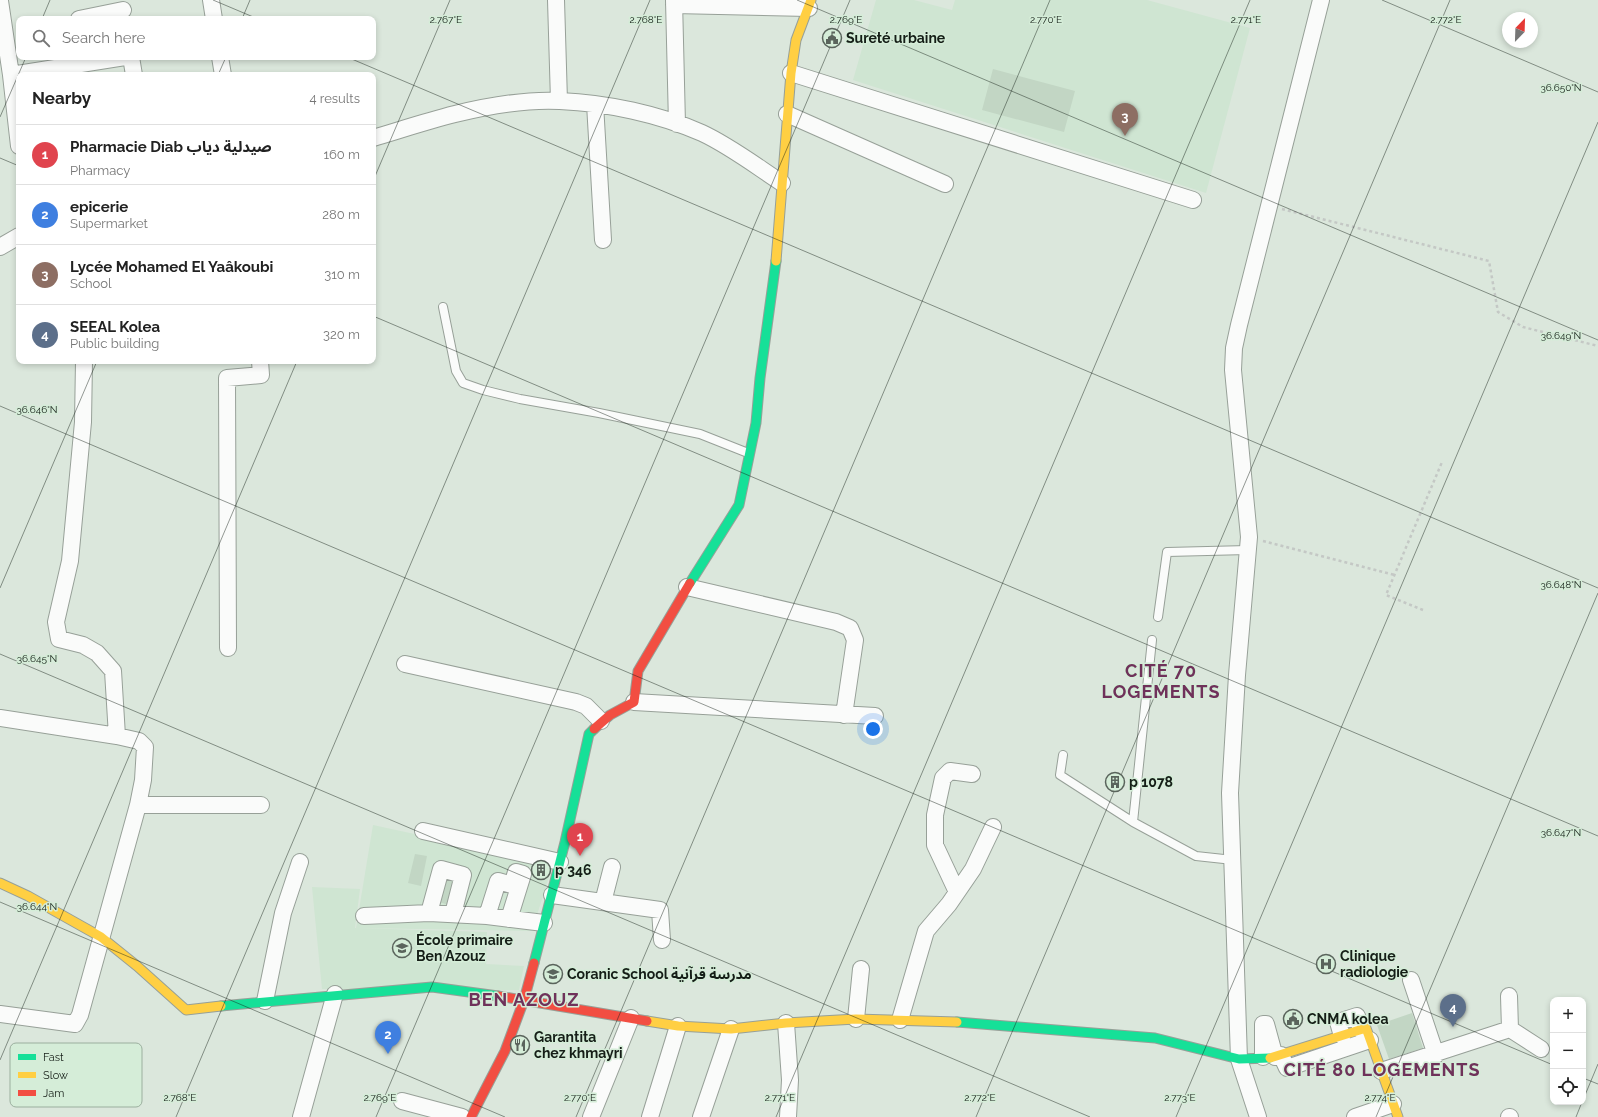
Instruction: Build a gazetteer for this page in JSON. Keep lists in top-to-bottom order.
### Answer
{
  "districts": ["CITÉ 70 LOGEMENTS", "BEN AZOUZ", "CITÉ 80 LOGEMENTS"],
  "places": {
    "public building": ["Sureté urbaine", "CNMA kolea"],
    "building": ["p 1078", "p 346"],
    "school or university": ["École primaire Ben Azouz", "Coranic School مدرسة قرآنية"],
    "hospital": ["Clinique radiologie"],
    "restaurant": ["Garantita chez khmayri"]
  },
  "legend": ["Fast", "Slow", "Jam"],
  "north": "top right",
  "page": {
    "search": "Search here",
    "heading": ["Nearby", "4 results"],
    "pins": [
      "3",
      "1",
      "4",
      "2"
    ],
    "list": [
      {
        "mark": "1",
        "name": "Pharmacie Diab صيدلية دياب",
        "note": "Pharmacy",
        "value": "160 m"
      },
      {
        "mark": "2",
        "name": "epicerie",
        "note": "Supermarket",
        "value": "280 m"
      },
      {
        "mark": "3",
        "name": "Lycée Mohamed El Yaâkoubi",
        "note": "School",
        "value": "310 m"
      },
      {
        "mark": "4",
        "name": "SEEAL Kolea",
        "note": "Public building",
        "value": "320 m"
      }
    ],
    "map_buttons": ["+", "−"]
  },
  "coordinates": [
    "2.767°E",
    "2.768°E",
    "2.769°E",
    "2.770°E",
    "2.771°E",
    "2.772°E",
    "36.650°N",
    "36.649°N",
    "36.646°N",
    "36.648°N",
    "36.645°N",
    "36.647°N",
    "36.644°N",
    "2.773°E",
    "2.774°E"
  ]
}
